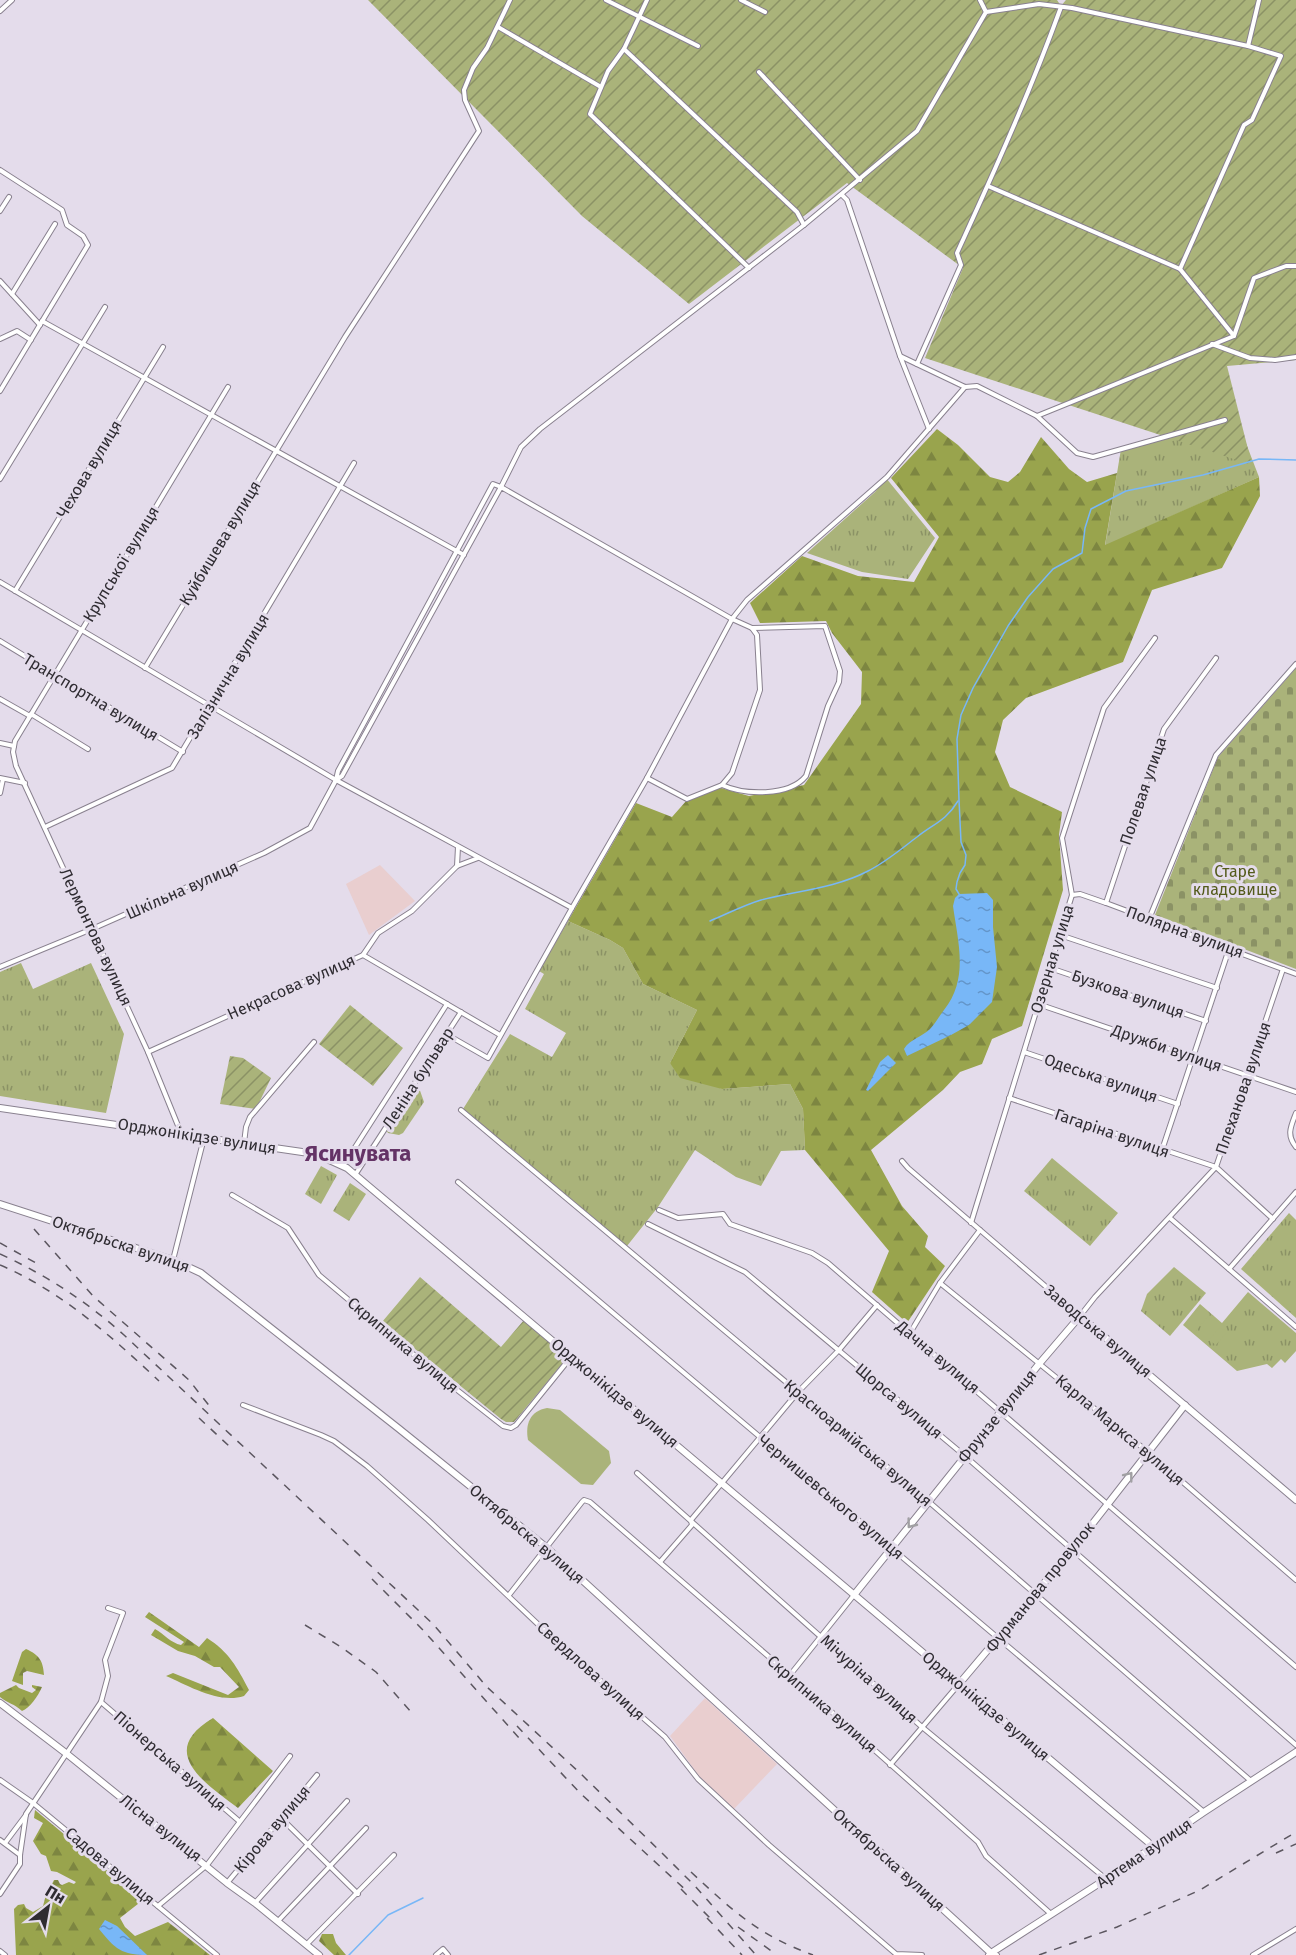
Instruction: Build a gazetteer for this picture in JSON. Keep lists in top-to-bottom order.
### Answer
{
  "streets": {
    "main road": [
      "Орджонікідзе вулиця",
      "Октябрьска вулиця",
      "Заводська вулиця",
      "Фрунзе вулиця",
      "Фурманова провулок",
      "Лісна вулиця",
      "Артема вулиця"
    ],
    "street": [
      "Чехова вулиця",
      "Куйбишева вулиця",
      "Крупської вулиця",
      "Залізнична вулиця",
      "Транспортна вулиця",
      "Полевая улица",
      "Шкільна вулиця",
      "Полярна вулиця",
      "Лермонтова вулиця",
      "Озерная улица",
      "Некрасова вулиця",
      "Бузкова вулиця",
      "Дружби вулиця",
      "Леніна бульвар",
      "Одеська вулиця",
      "Плеханова вулиця",
      "Гагаріна вулиця",
      "Скрипника вулиця",
      "Дачна вулиця",
      "Щорса вулиця",
      "Карла Маркса вулиця",
      "Красноармійська вулиця",
      "Чернишевського вулиця",
      "Свердлова вулиця",
      "Мічуріна вулиця",
      "Піонерська вулиця",
      "Кірова вулиця",
      "Садова вулиця"
    ]
  },
  "crossings": [
    ["Крупської вулиця", "Транспортна вулиця"],
    ["Крупської вулиця", "Лермонтова вулиця"],
    ["Залізнична вулиця", "Транспортна вулиця"],
    ["Залізнична вулиця", "Лермонтова вулиця"],
    ["Полевая улица", "Полярна вулиця"],
    ["Шкільна вулиця", "Лермонтова вулиця"],
    ["Полярна вулиця", "Озерная улица"],
    ["Полярна вулиця", "Плеханова вулиця"],
    ["Лермонтова вулиця", "Некрасова вулиця"],
    ["Лермонтова вулиця", "Орджонікідзе вулиця"],
    ["Озерная улица", "Бузкова вулиця"],
    ["Озерная улица", "Дружби вулиця"],
    ["Озерная улица", "Одеська вулиця"],
    ["Озерная улица", "Гагаріна вулиця"],
    ["Озерная улица", "Заводська вулиця"],
    ["Дружби вулиця", "Плеханова вулиця"],
    ["Леніна бульвар", "Орджонікідзе вулиця"],
    ["Плеханова вулиця", "Гагаріна вулиця"],
    ["Плеханова вулиця", "Фрунзе вулиця"],
    ["Гагаріна вулиця", "Фрунзе вулиця"],
    ["Орджонікідзе вулиця", "Скрипника вулиця"],
    ["Орджонікідзе вулиця", "Фрунзе вулиця"],
    ["Орджонікідзе вулиця", "Фурманова провулок"],
    ["Орджонікідзе вулиця", "Артема вулиця"],
    ["Октябрьска вулиця", "Скрипника вулиця"],
    ["Октябрьска вулиця", "Артема вулиця"],
    ["Заводська вулиця", "Фрунзе вулиця"],
    ["Заводська вулиця", "Фурманова провулок"],
    ["Скрипника вулиця", "Фрунзе вулиця"],
    ["Скрипника вулиця", "Фурманова провулок"],
    ["Скрипника вулиця", "Артема вулиця"],
    ["Дачна вулиця", "Фрунзе вулиця"],
    ["Дачна вулиця", "Фурманова провулок"],
    ["Щорса вулиця", "Фрунзе вулиця"],
    ["Щорса вулиця", "Фурманова провулок"],
    ["Фрунзе вулиця", "Карла Маркса вулиця"],
    ["Фрунзе вулиця", "Красноармійська вулиця"],
    ["Фрунзе вулиця", "Чернишевського вулиця"],
    ["Фрунзе вулиця", "Мічуріна вулиця"],
    ["Карла Маркса вулиця", "Фурманова провулок"],
    ["Красноармійська вулиця", "Фурманова провулок"],
    ["Красноармійська вулиця", "Артема вулиця"],
    ["Чернишевського вулиця", "Фурманова провулок"],
    ["Чернишевського вулиця", "Артема вулиця"],
    ["Фурманова провулок", "Мічуріна вулиця"],
    ["Мічуріна вулиця", "Артема вулиця"],
    ["Лісна вулиця", "Кірова вулиця"]
  ],
  "districts": ["Ясинувата"],
  "parks": ["Старе кладовище"],
  "north": "top right"
}
